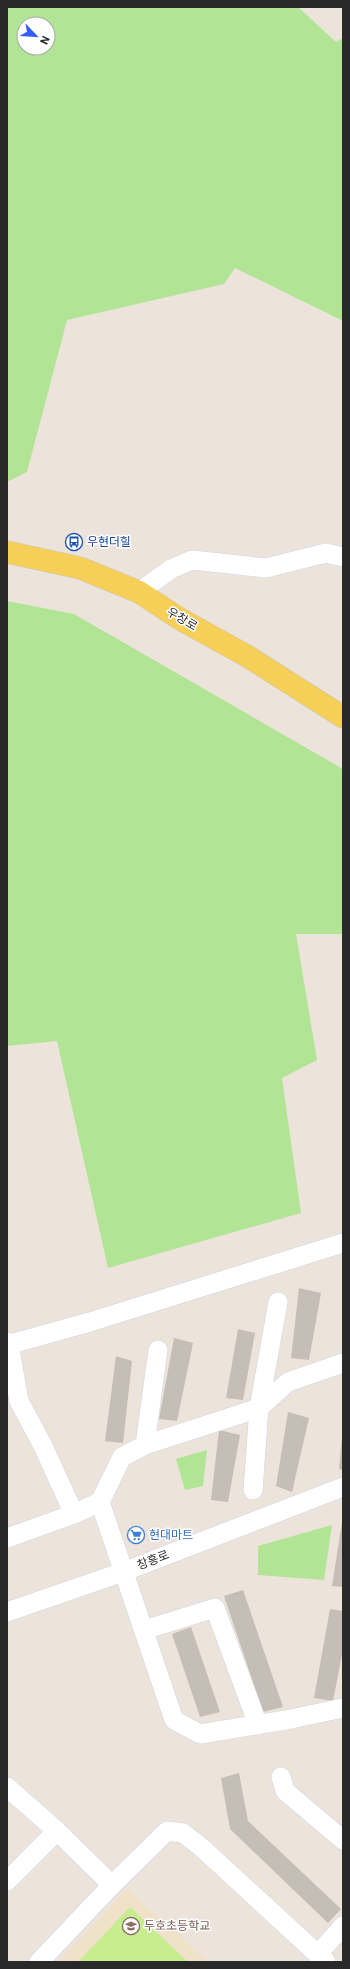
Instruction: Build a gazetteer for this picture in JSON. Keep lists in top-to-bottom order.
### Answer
{
  "streets": {
    "main road": ["우창로"],
    "street": ["창흥로"]
  },
  "places": {
    "bus stop": ["우현더힐"],
    "supermarket": ["현대마트"],
    "school or university": ["두호초등학교"]
  },
  "north": "bottom right"
}
